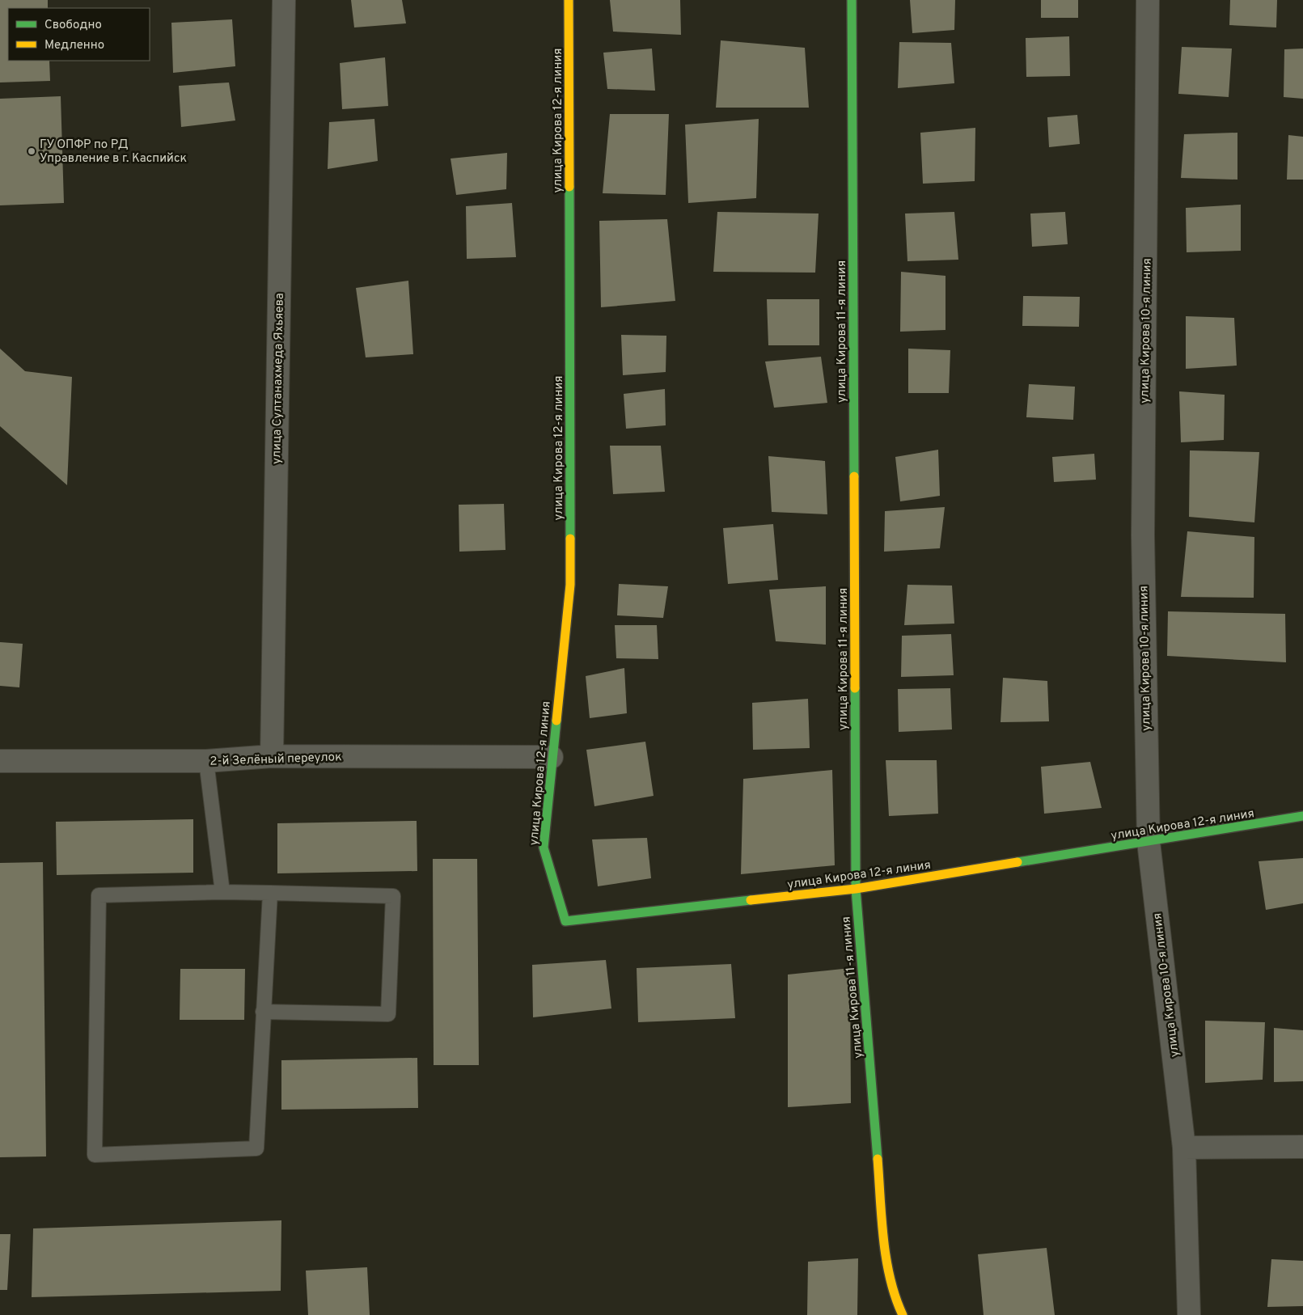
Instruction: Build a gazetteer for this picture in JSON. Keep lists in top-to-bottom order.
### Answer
{
  "streets": {
    "street": [
      "улица Кирова 12-я линия",
      "улица Кирова 10-я линия",
      "улица Кирова 11-я линия",
      "улица Султанахмеда Яхьяева",
      "2-й Зелёный переулок"
    ]
  },
  "crossings": [
    ["улица Кирова 12-я линия", "улица Кирова 10-я линия"],
    ["улица Кирова 12-я линия", "улица Кирова 11-я линия"],
    ["улица Кирова 12-я линия", "2-й Зелёный переулок"],
    ["улица Султанахмеда Яхьяева", "2-й Зелёный переулок"]
  ],
  "places": ["ГУ ОПФР по РД Управление в г. Каспийск"],
  "legend": ["Свободно", "Медленно"]
}
